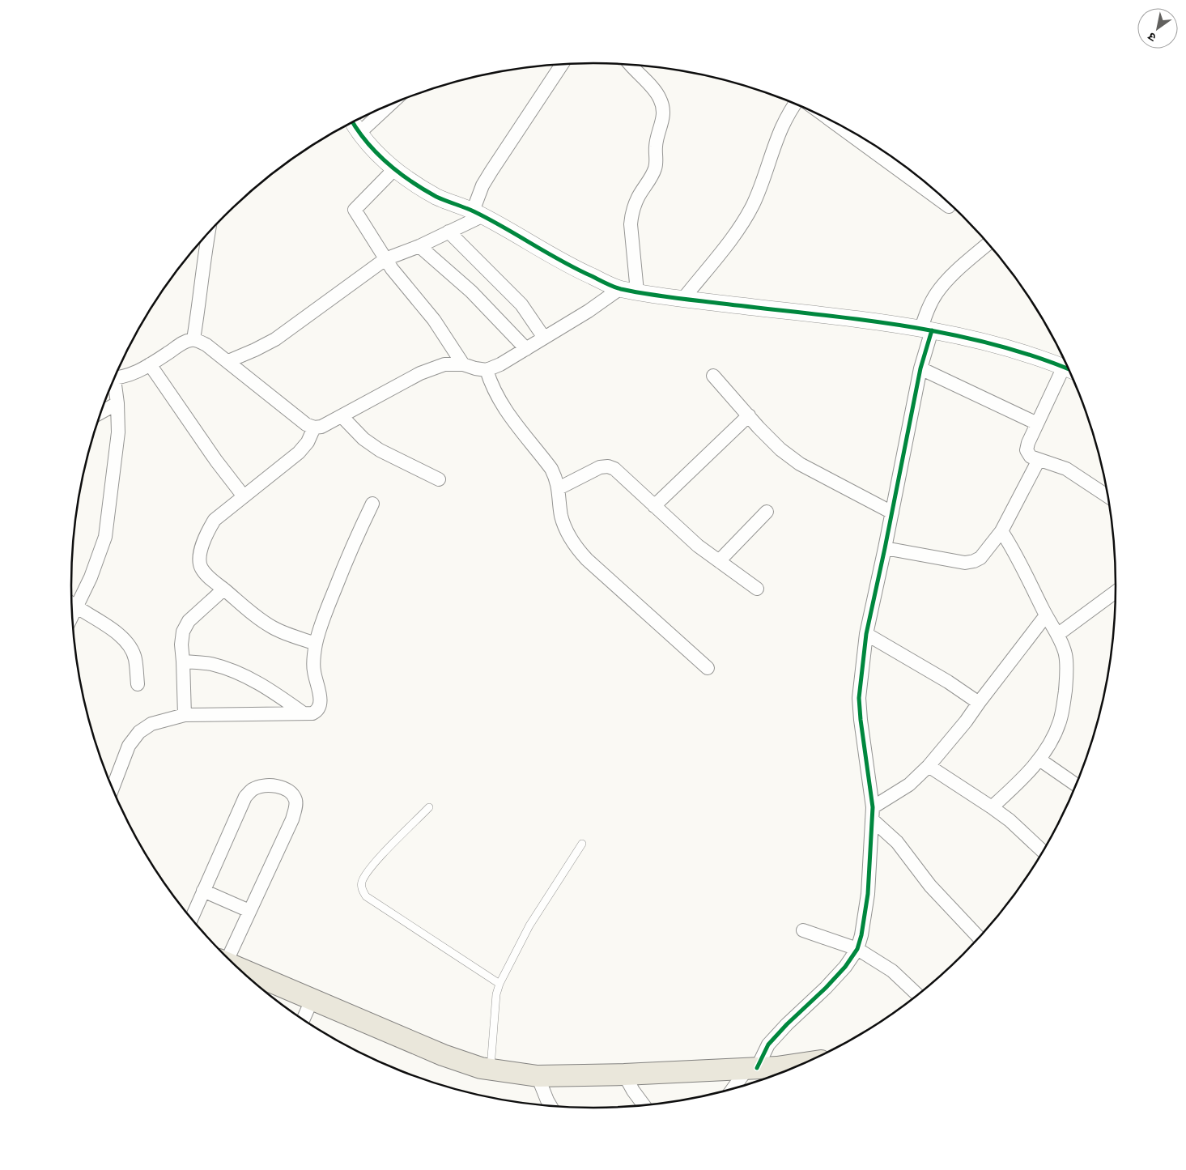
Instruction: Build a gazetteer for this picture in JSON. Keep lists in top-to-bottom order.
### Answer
{
  "north": "bottom left"
}
